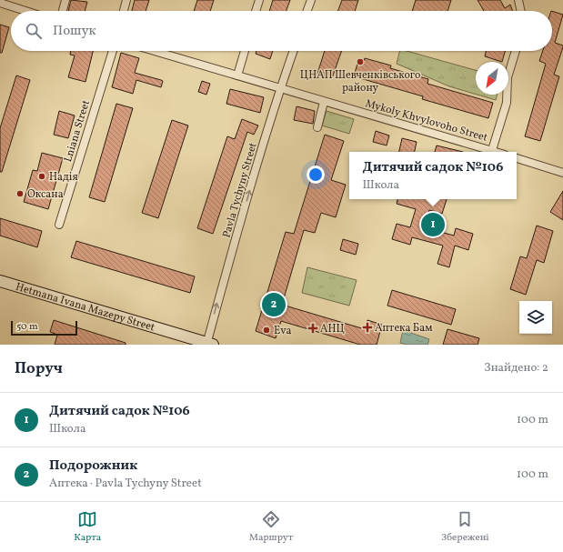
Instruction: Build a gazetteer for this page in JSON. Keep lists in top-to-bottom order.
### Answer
{
  "streets": {
    "main road": ["Hetmana Ivana Mazepy Street"],
    "street": ["Mykoly Khvylovoho Street", "Lniana Street", "Pavla Tychyny Street"]
  },
  "crossings": [
    ["Mykoly Khvylovoho Street", "Pavla Tychyny Street"],
    ["Pavla Tychyny Street", "Hetmana Ivana Mazepy Street"]
  ],
  "one_way": ["Pavla Tychyny Street"],
  "places": {
    "other": [
      "ЦНАП Шевченківського району",
      "Надія",
      "Оксана",
      "Eva"
    ],
    "health": ["Аптека Бам", "АНЦ"]
  },
  "scale_bar": "50 m",
  "north": "bottom left",
  "page": {
    "search": "Пошук",
    "popup": ["Дитячий садок №106", "Школа"],
    "pins": ["1", "2"],
    "scale": "50 m",
    "heading": ["Поруч", "Знайдено: 2"],
    "list": [
      {
        "mark": "1",
        "name": "Дитячий садок №106",
        "note": "Школа",
        "value": "100 m"
      },
      {
        "mark": "2",
        "name": "Подорожник",
        "note": "Аптека · Pavla Tychyny Street",
        "value": "100 m"
      }
    ],
    "nav": ["Карта", "Маршрут", "Збережені"]
  }
}
